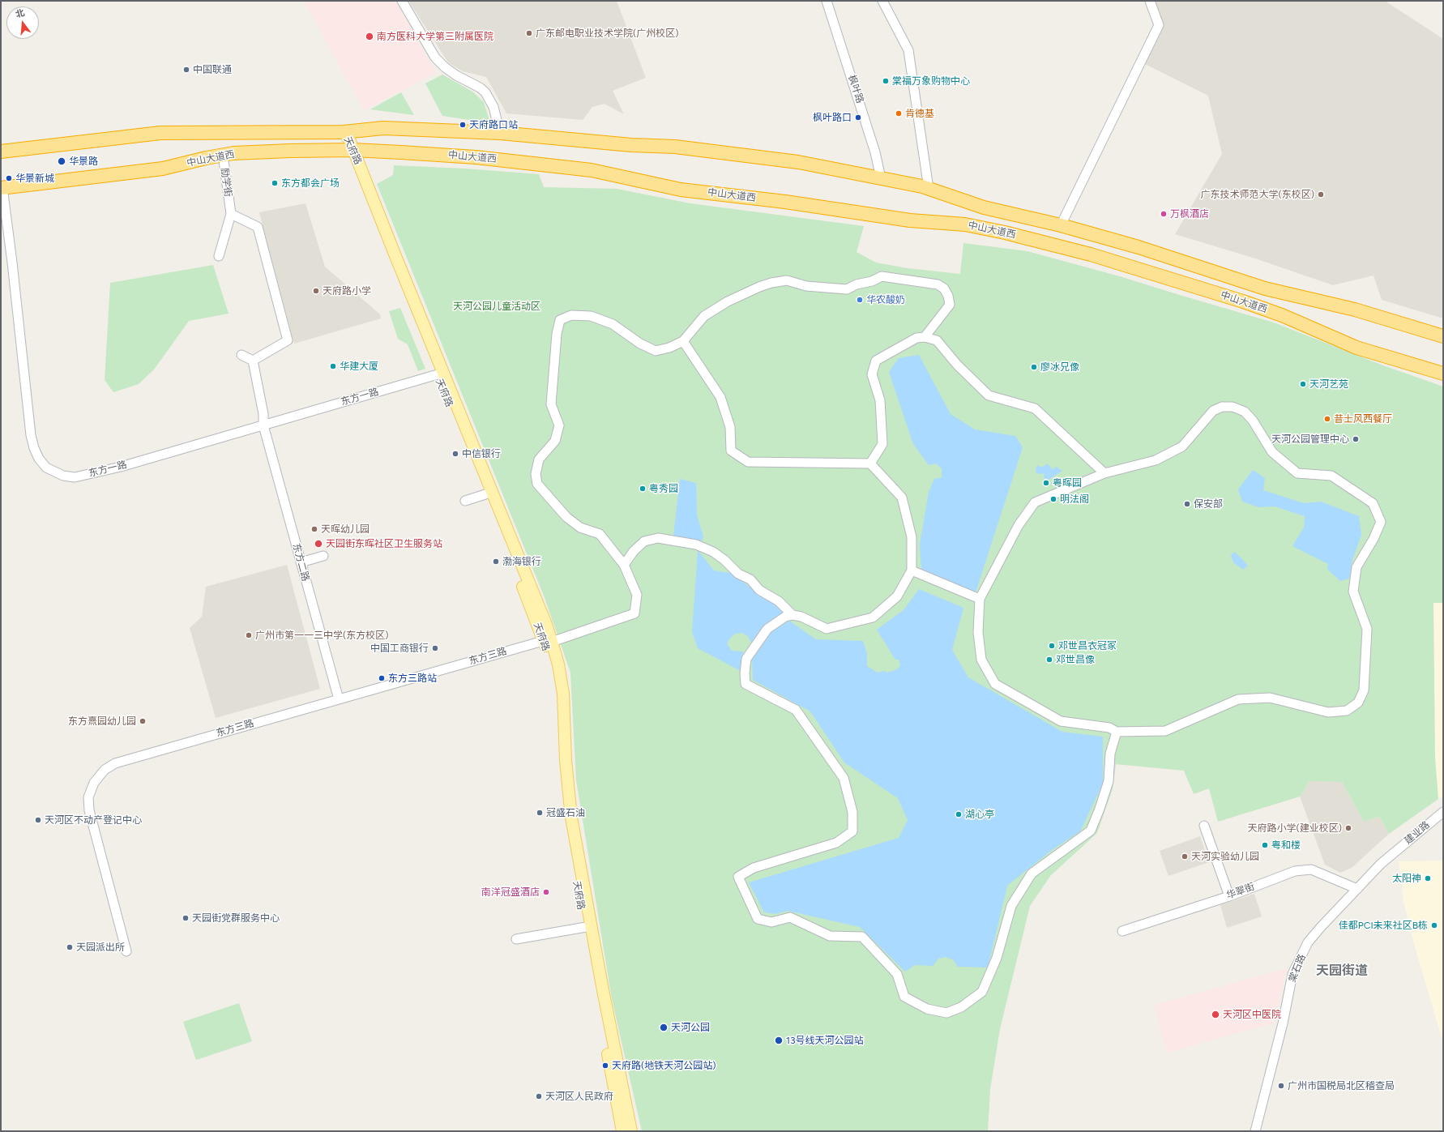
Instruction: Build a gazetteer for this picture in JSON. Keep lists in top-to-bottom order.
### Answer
{
  "streets": {
    "highway": ["中山大道西"],
    "main road": ["天府路"],
    "street": [
      "枫叶路",
      "励学街",
      "东方一路",
      "东方二路",
      "东方三路",
      "建业路",
      "华翠街",
      "棠石路"
    ]
  },
  "crossings": [
    ["枫叶路", "中山大道西"],
    ["天府路", "中山大道西"],
    ["天府路", "东方一路"],
    ["天府路", "东方三路"],
    ["中山大道西", "励学街"],
    ["中山大道西", "东方一路"],
    ["东方一路", "东方二路"],
    ["东方二路", "东方三路"],
    ["建业路", "棠石路"],
    ["华翠街", "棠石路"]
  ],
  "districts": ["天园街道"],
  "parks": ["天河公园儿童活动区"],
  "places": [
    "广东邮电职业技术学院(广州校区)",
    "南方医科大学第三附属医院",
    "中国联通",
    "棠福万象购物中心",
    "肯德基",
    "枫叶路口",
    "天府路口站",
    "华景路",
    "华景新城",
    "东方都会广场",
    "广东技术师范大学(东校区)",
    "万枫酒店",
    "天府路小学",
    "华农酸奶",
    "华建大厦",
    "廖冰兄像",
    "天河艺苑",
    "昔士风西餐厅",
    "天河公园管理中心",
    "中信银行",
    "粤晖园",
    "粤秀园",
    "明法阁",
    "保安部",
    "天晖幼儿园",
    "天园街东晖社区卫生服务站",
    "渤海银行",
    "广州市第一一三中学(东方校区)",
    "邓世昌衣冠冢",
    "中国工商银行",
    "邓世昌像",
    "东方三路站",
    "东方熹园幼儿园",
    "冠盛石油",
    "湖心亭",
    "天河区不动产登记中心",
    "天府路小学(建业校区)",
    "粤和楼",
    "天河实验幼儿园",
    "太阳神",
    "南洋冠盛酒店",
    "天园街党群服务中心",
    "佳都PCI未来社区B栋",
    "天园派出所",
    "天河区中医院",
    "天河公园",
    "13号线天河公园站",
    "天府路(地铁天河公园站)",
    "广州市国税局北区稽查局",
    "天河区人民政府"
  ],
  "north": "top"
}
